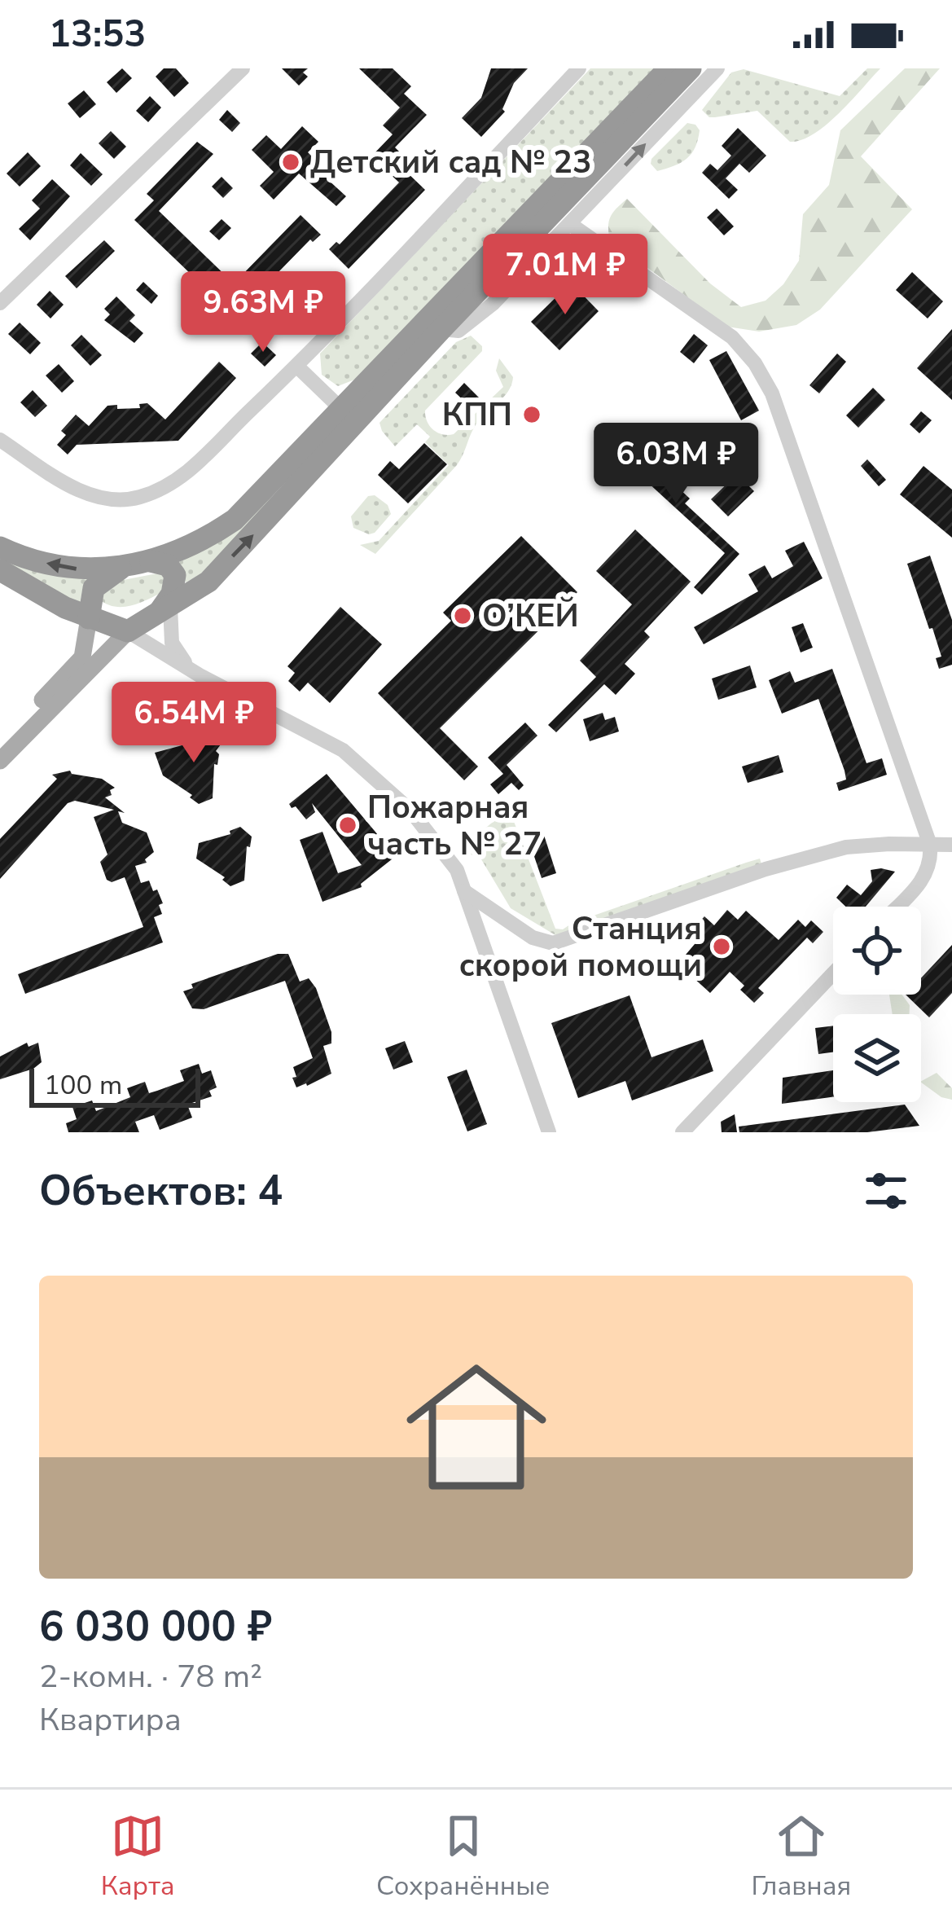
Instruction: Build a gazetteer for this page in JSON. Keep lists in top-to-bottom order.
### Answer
{
  "places": [
    "Детский сад № 23",
    "КПП",
    "О’КЕЙ",
    "Пожарная часть № 27",
    "Станция скорой помощи"
  ],
  "scale_bar": "100 m",
  "page": {
    "status": "13:53",
    "price": [
      "7.01M ₽",
      "9.63M ₽",
      "6.03M ₽",
      "6.54M ₽"
    ],
    "scale": "100 m",
    "heading": "Объектов: 4",
    "list": [
      {
        "name": "6 030 000 ₽",
        "note": "2-комн. · 78 m² · Квартира"
      }
    ],
    "tabs": ["Карта", "Сохранённые", "Главная"]
  }
}
